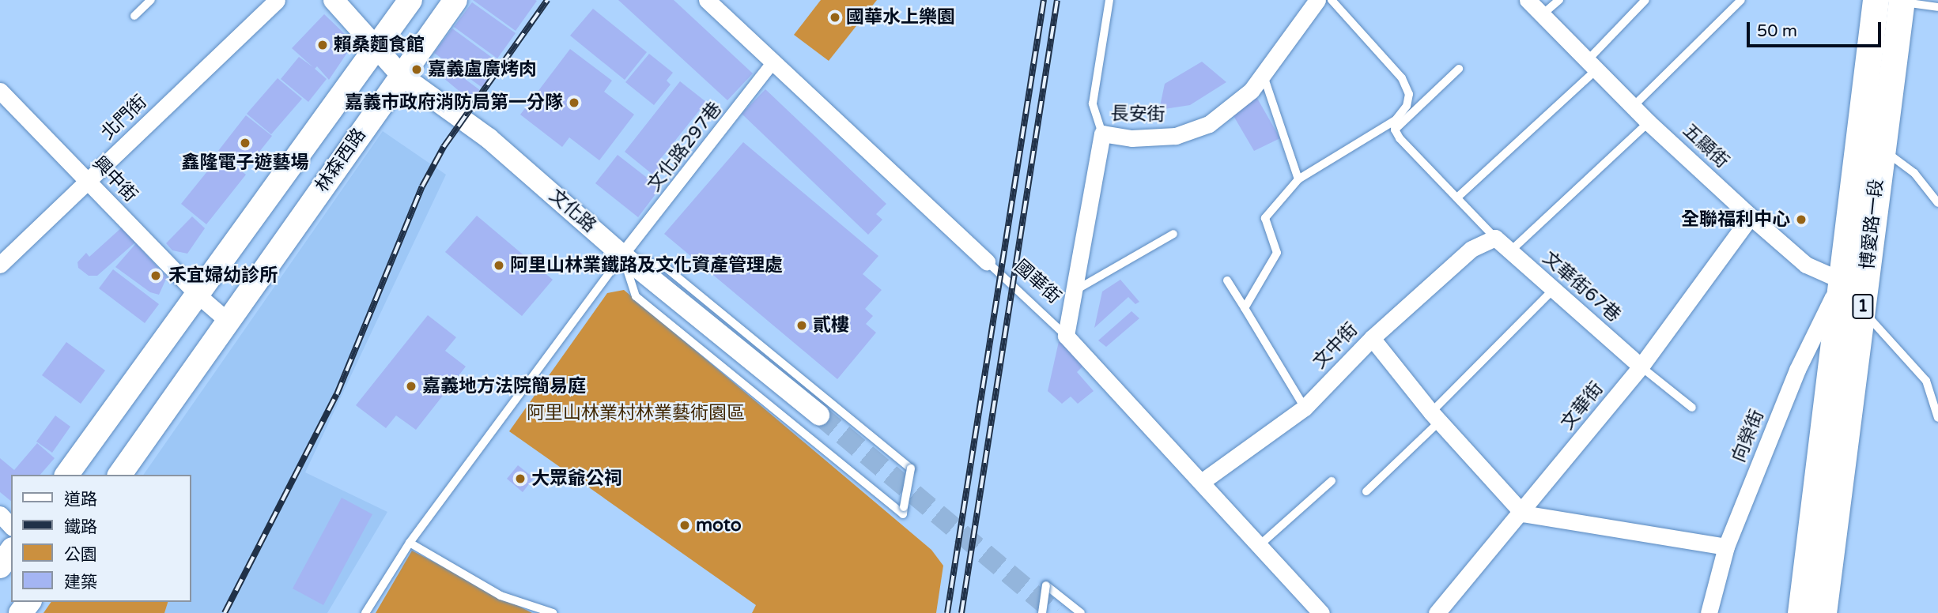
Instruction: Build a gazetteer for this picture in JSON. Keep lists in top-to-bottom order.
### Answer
{
  "streets": {
    "main road": ["林森西路", "博愛路一段", "1"],
    "street": [
      "長安街",
      "北門街",
      "五顯街",
      "文化路297巷",
      "興中街",
      "文化路",
      "國華街",
      "文華街67巷",
      "文中街",
      "文華街",
      "向榮街"
    ]
  },
  "crossings": [
    ["長安街", "國華街"],
    ["北門街", "興中街"],
    ["五顯街", "博愛路一段"],
    ["五顯街", "文華街"],
    ["五顯街", "向榮街"],
    ["文化路297巷", "文化路"],
    ["文化路297巷", "國華街"],
    ["林森西路", "興中街"],
    ["林森西路", "文化路"],
    ["博愛路一段", "向榮街"],
    ["國華街", "文中街"],
    ["文華街67巷", "文中街"],
    ["文華街67巷", "文華街"]
  ],
  "parks": ["阿里山林業村林業藝術園區"],
  "places": [
    "國華水上樂園",
    "賴桑麵食館",
    "嘉義盧廣烤肉",
    "嘉義市政府消防局第一分隊",
    "鑫隆電子遊藝場",
    "全聯福利中心",
    "阿里山林業鐵路及文化資產管理處",
    "禾宜婦幼診所",
    "貳樓",
    "嘉義地方法院簡易庭",
    "大眾爺公祠",
    "moto"
  ],
  "legend": [
    "道路",
    "鐵路",
    "公園",
    "建築"
  ],
  "scale_bar": "50 m"
}
